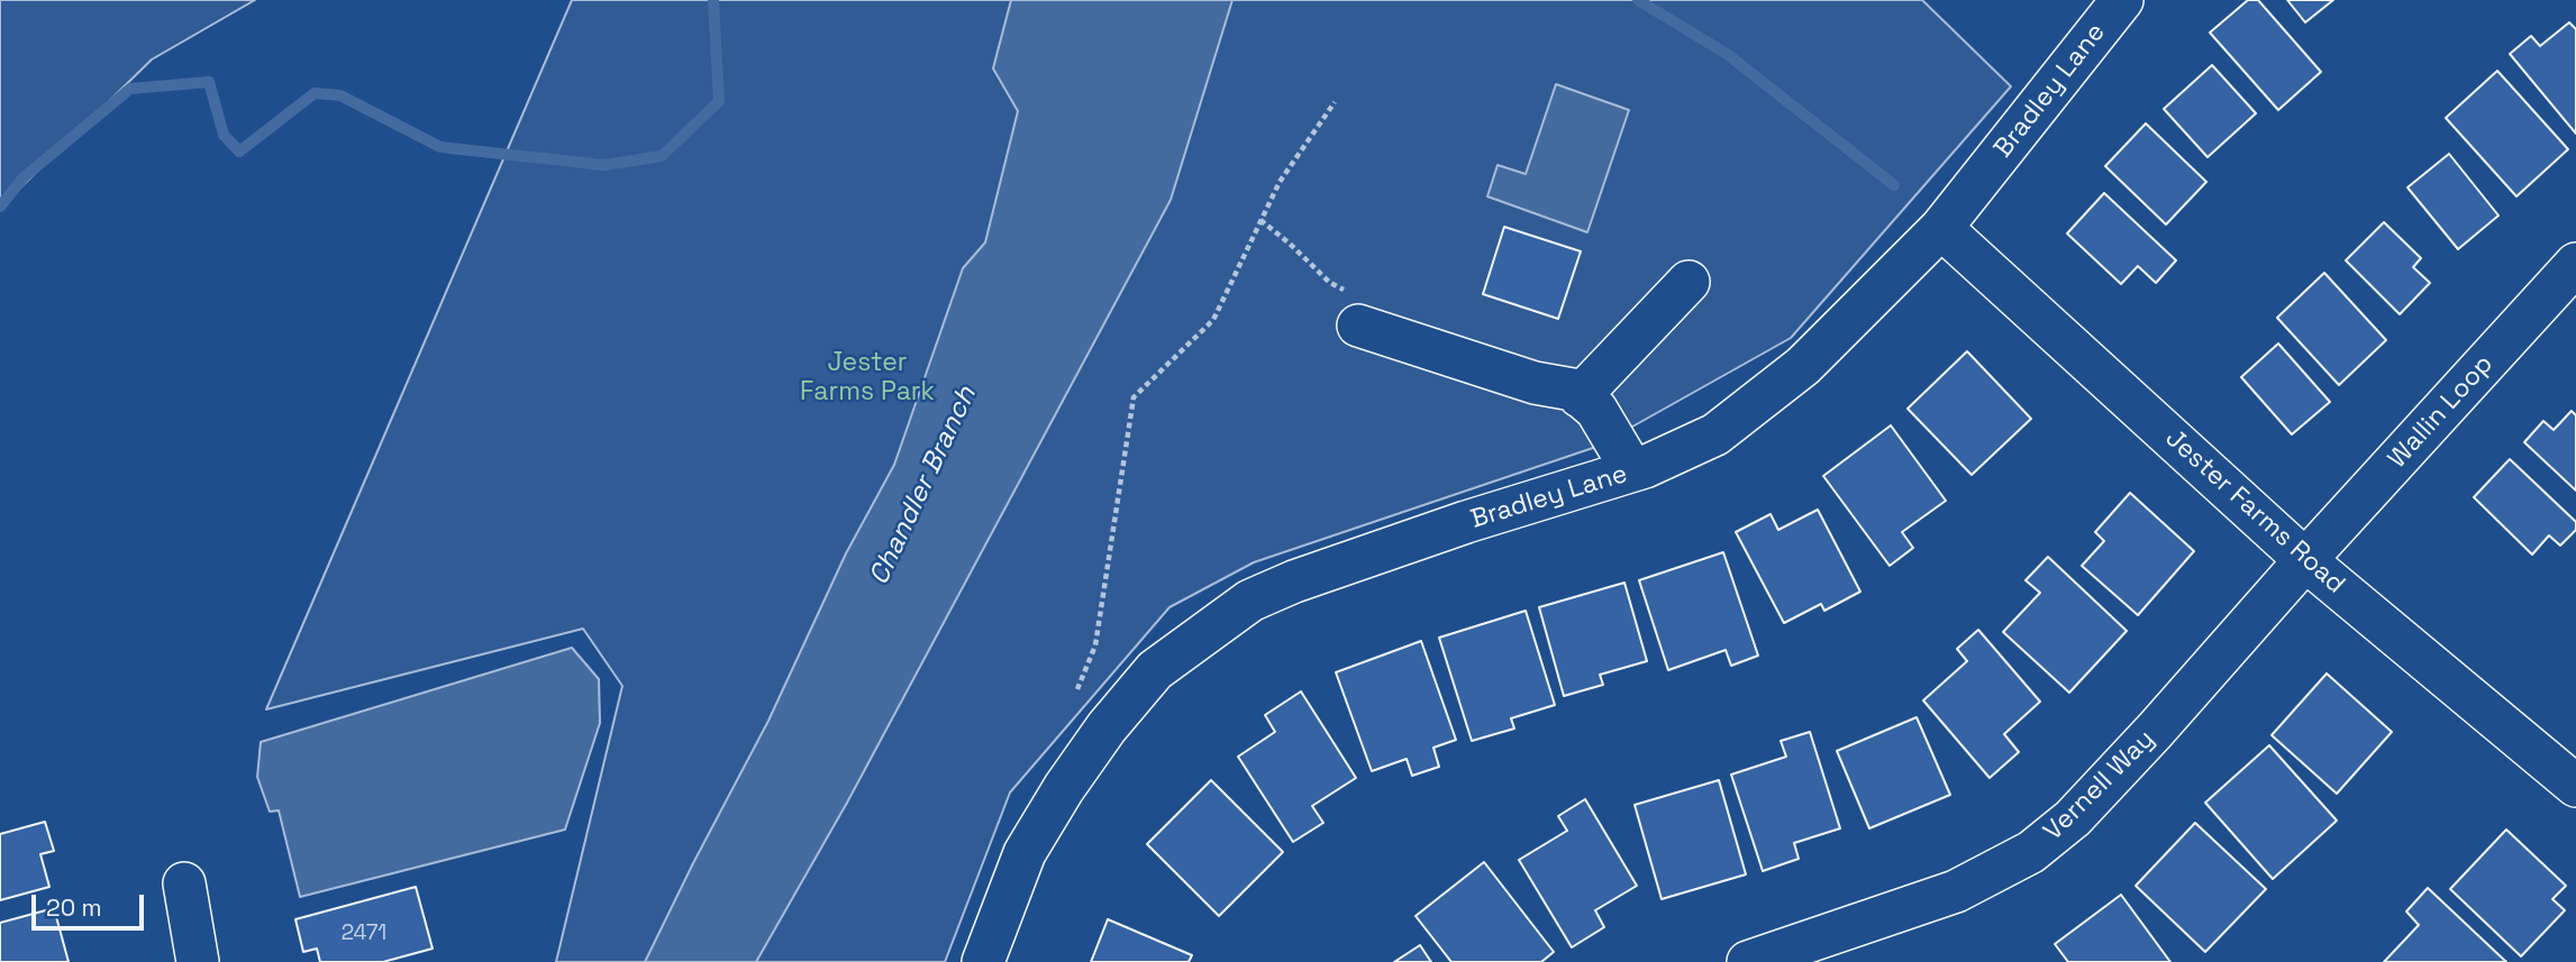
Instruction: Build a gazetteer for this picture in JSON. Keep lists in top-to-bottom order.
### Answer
{
  "streets": {
    "street": [
      "Bradley Lane",
      "Wallin Loop",
      "Jester Farms Road",
      "Vernell Way"
    ]
  },
  "crossings": [
    ["Bradley Lane", "Jester Farms Road"],
    ["Wallin Loop", "Jester Farms Road"],
    ["Wallin Loop", "Vernell Way"],
    ["Jester Farms Road", "Vernell Way"]
  ],
  "water": ["Chandler Branch"],
  "parks": ["Jester Farms Park"],
  "house_numbers": ["2471"],
  "scale_bar": "20 m"
}
